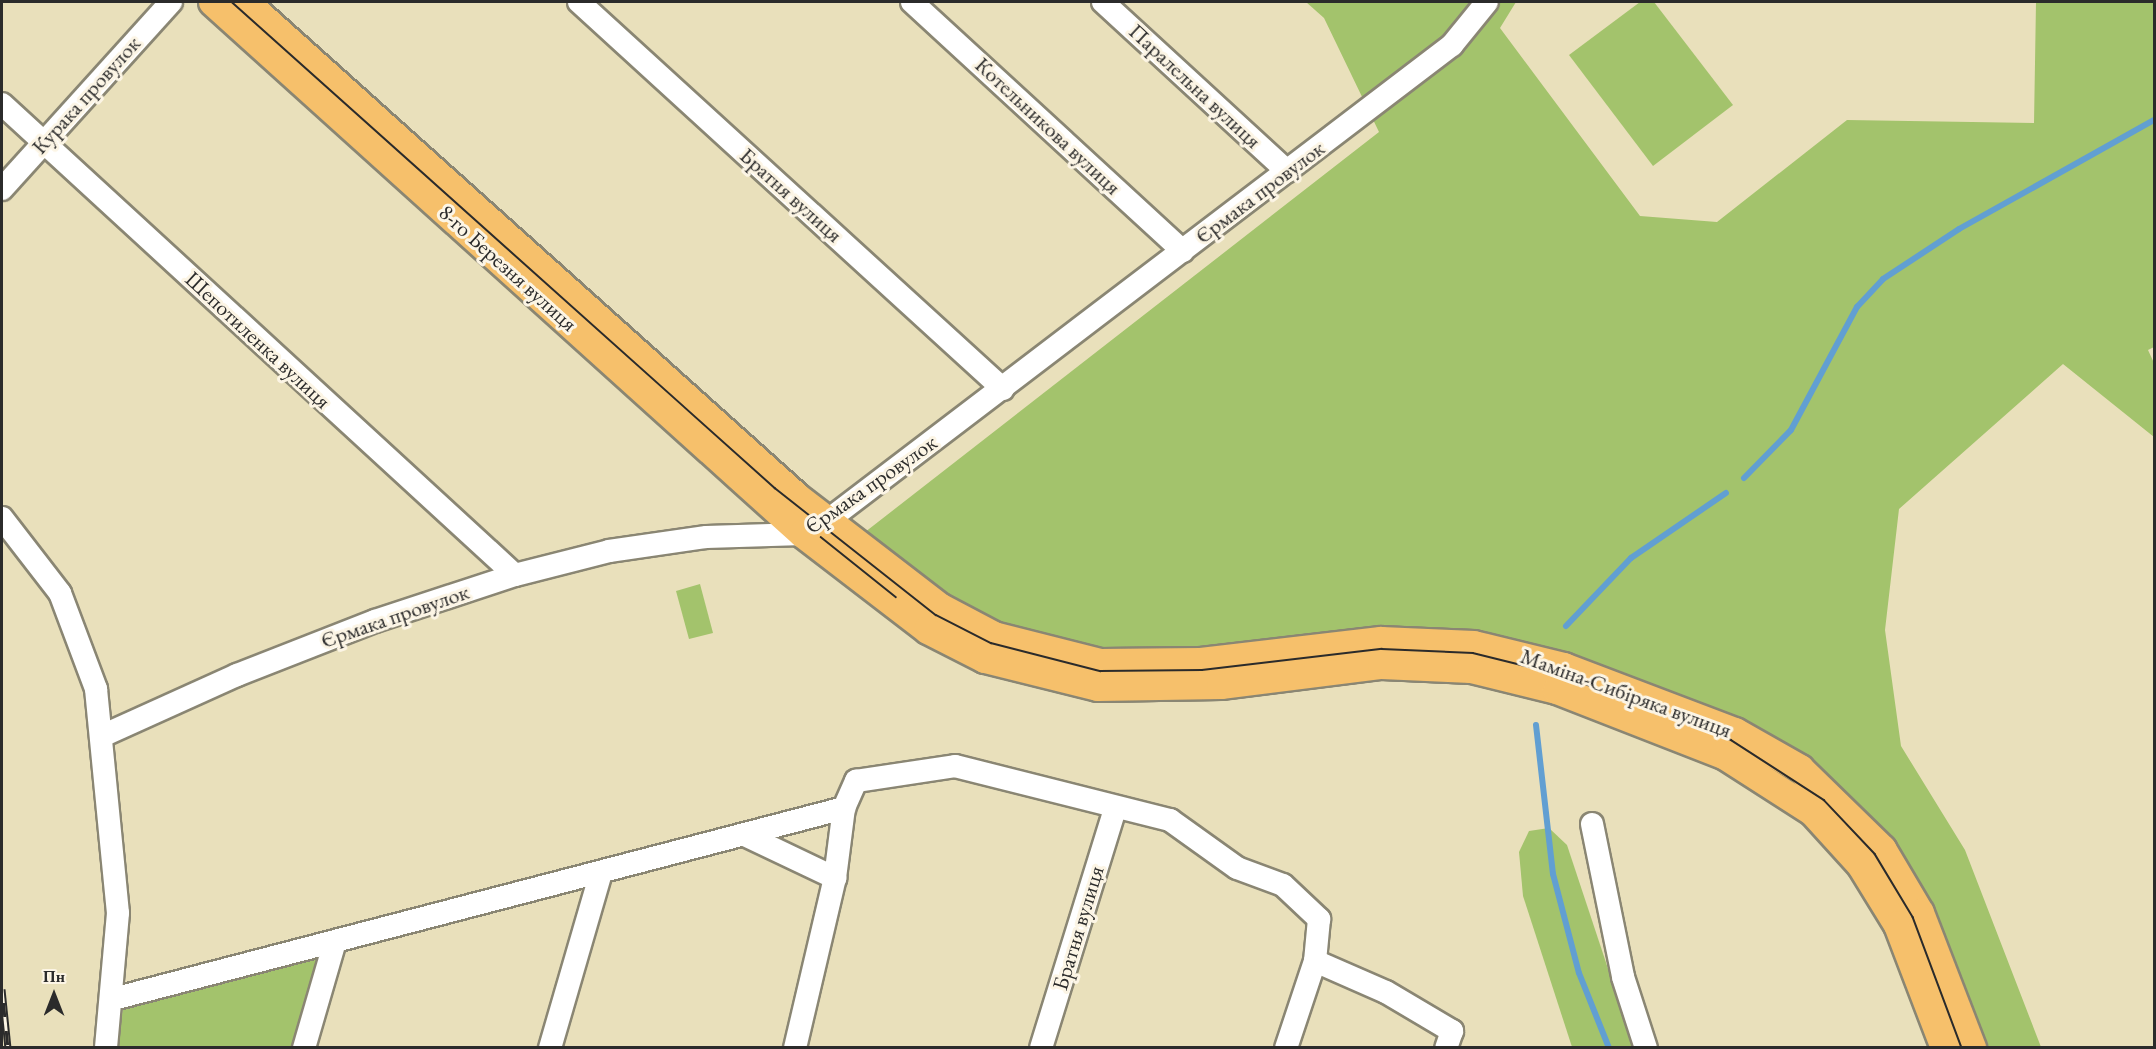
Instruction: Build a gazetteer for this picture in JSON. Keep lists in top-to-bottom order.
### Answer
{
  "streets": {
    "main road": ["8-го Березня вулиця", "Маміна-Сибіряка вулиця"],
    "street": [
      "Паралельна вулиця",
      "Курака провулок",
      "Котельникова вулиця",
      "Єрмака провулок",
      "Братня вулиця",
      "Шепотиленка вулиця"
    ]
  },
  "crossings": [
    ["Паралельна вулиця", "Єрмака провулок"],
    ["Курака провулок", "Шепотиленка вулиця"],
    ["Котельникова вулиця", "Єрмака провулок"],
    ["Єрмака провулок", "Братня вулиця"],
    ["Єрмака провулок", "8-го Березня вулиця"],
    ["Єрмака провулок", "Шепотиленка вулиця"],
    ["Єрмака провулок", "Маміна-Сибіряка вулиця"],
    ["8-го Березня вулиця", "Маміна-Сибіряка вулиця"]
  ],
  "north": "top"
}
